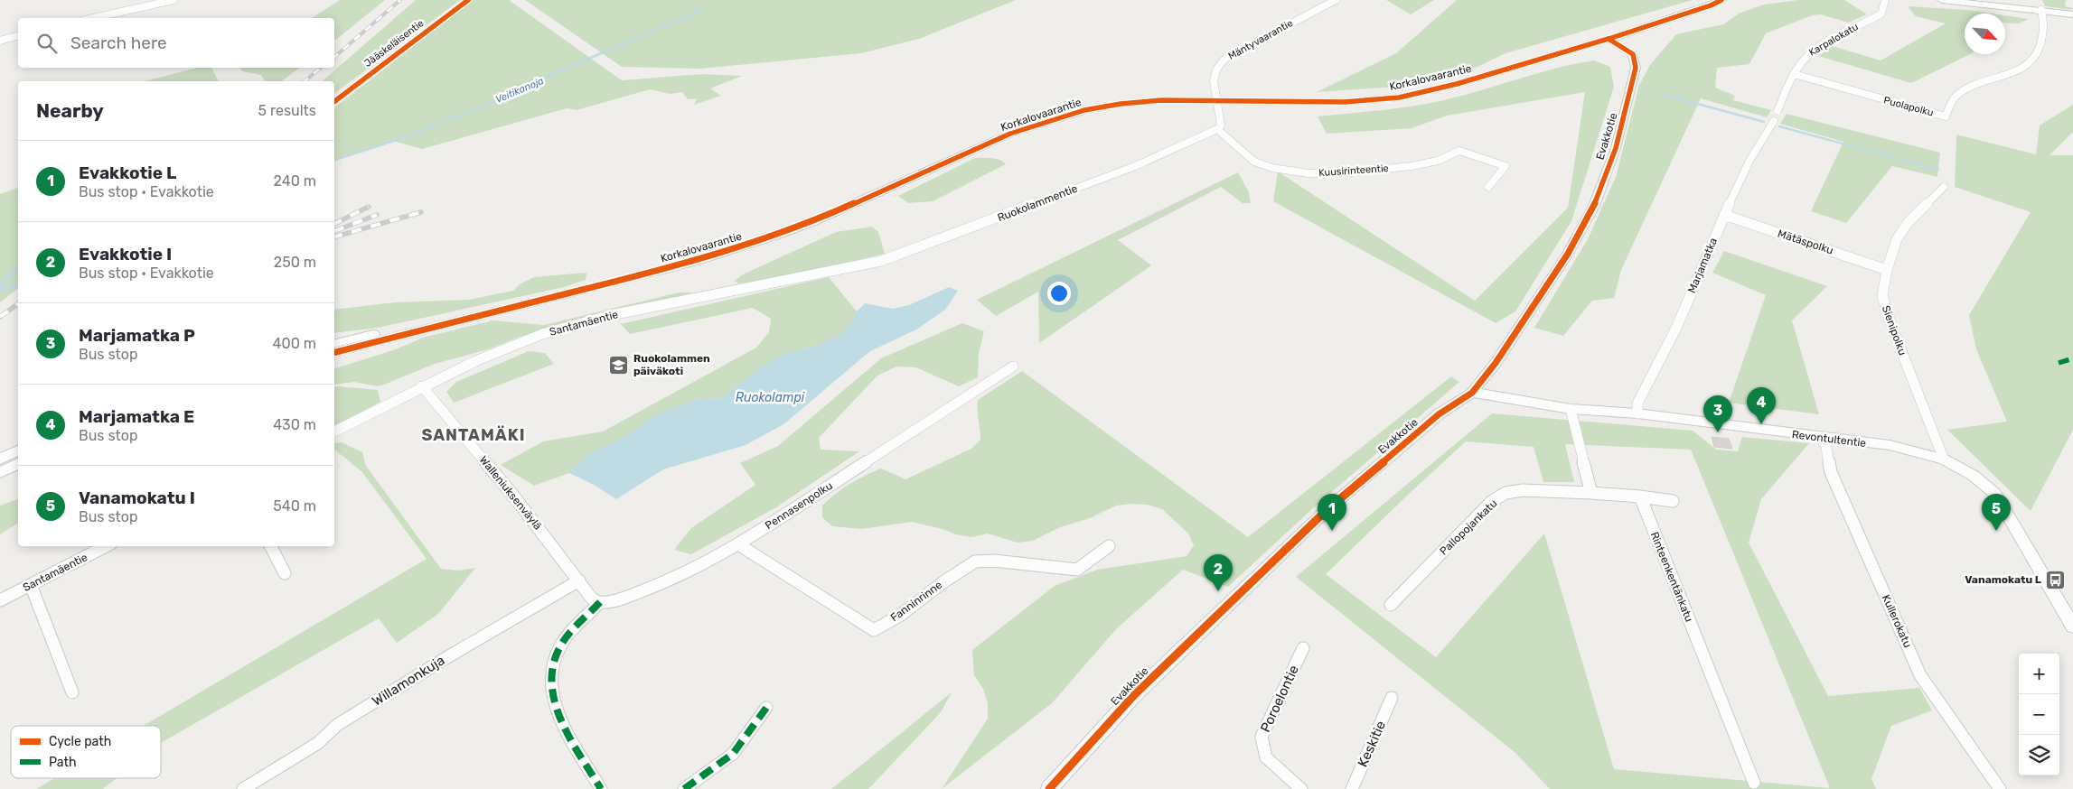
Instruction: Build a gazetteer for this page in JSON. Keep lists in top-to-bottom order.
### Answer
{
  "streets": {
    "street": [
      "Mäntyvaarantie",
      "Karpalokatu",
      "Korkalovaarantie",
      "Puolapolku",
      "Evakkotie",
      "Kuusirinteentie",
      "Ruokolammentie",
      "Mätäspolku",
      "Marjamatka",
      "Santamäentie",
      "Sienipolku",
      "Revontultentie",
      "Walleniuksenväylä",
      "Pennasenpolku",
      "Pallopojankatu",
      "Rinteenkentänkatu",
      "Fanninrinne",
      "Kullerokatu",
      "Willamonkuja",
      "Poroelontie",
      "Keskitie"
    ],
    "cycle path": ["Jääskeläisentie"]
  },
  "crossings": [
    ["Mäntyvaarantie", "Korkalovaarantie"],
    ["Karpalokatu", "Puolapolku"],
    ["Korkalovaarantie", "Evakkotie"],
    ["Evakkotie", "Revontultentie"],
    ["Kuusirinteentie", "Ruokolammentie"],
    ["Ruokolammentie", "Santamäentie"],
    ["Mätäspolku", "Marjamatka"],
    ["Mätäspolku", "Sienipolku"],
    ["Marjamatka", "Revontultentie"],
    ["Santamäentie", "Walleniuksenväylä"],
    ["Sienipolku", "Revontultentie"],
    ["Revontultentie", "Kullerokatu"],
    ["Walleniuksenväylä", "Willamonkuja"],
    ["Pennasenpolku", "Fanninrinne"]
  ],
  "districts": ["SANTAMÄKI"],
  "water": ["Veitikanoja", "Ruokolampi"],
  "places": {
    "school or university": ["Ruokolammen päiväkoti"],
    "bus stop": ["Vanamokatu L"]
  },
  "legend": ["Cycle path", "Path"],
  "north": "bottom right",
  "page": {
    "search": "Search here",
    "heading": ["Nearby", "5 results"],
    "list": [
      {
        "mark": "1",
        "name": "Evakkotie L",
        "note": "Bus stop · Evakkotie",
        "value": "240 m"
      },
      {
        "mark": "2",
        "name": "Evakkotie I",
        "note": "Bus stop · Evakkotie",
        "value": "250 m"
      },
      {
        "mark": "3",
        "name": "Marjamatka P",
        "note": "Bus stop",
        "value": "400 m"
      },
      {
        "mark": "4",
        "name": "Marjamatka E",
        "note": "Bus stop",
        "value": "430 m"
      },
      {
        "mark": "5",
        "name": "Vanamokatu I",
        "note": "Bus stop",
        "value": "540 m"
      }
    ],
    "pins": [
      "4",
      "3",
      "1",
      "5",
      "2"
    ],
    "map_buttons": ["+", "−"]
  }
}
